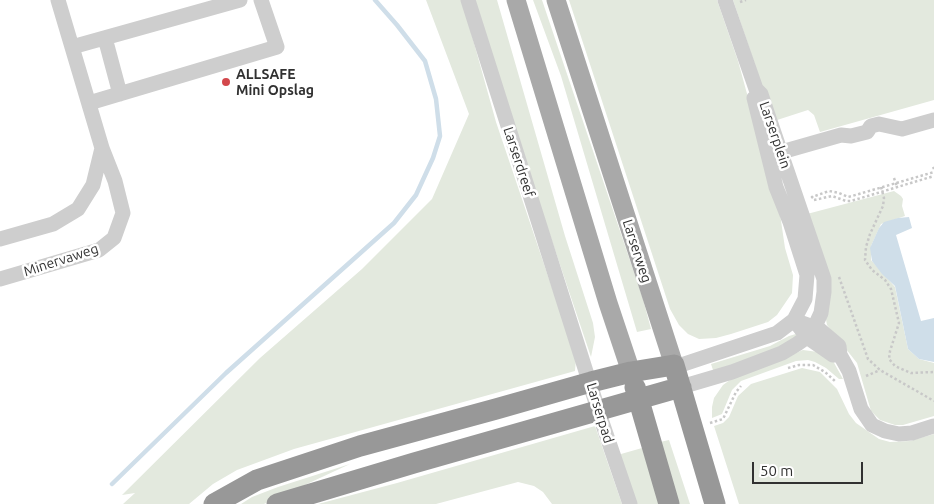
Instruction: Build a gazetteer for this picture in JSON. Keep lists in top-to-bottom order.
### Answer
{
  "streets": {
    "highway": ["Larserplein", "Larserweg"],
    "street": ["Larserdreef", "Minervaweg", "Larserpad"]
  },
  "crossings": [
    ["Larserplein", "Larserweg"],
    ["Larserplein", "Larserpad"],
    ["Larserdreef", "Larserpad"]
  ],
  "places": ["ALLSAFE Mini Opslag"],
  "scale_bar": "50 m"
}
